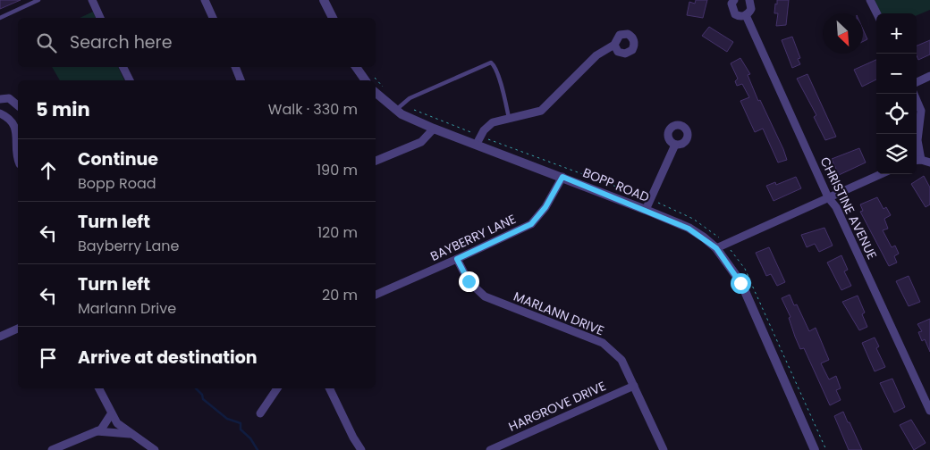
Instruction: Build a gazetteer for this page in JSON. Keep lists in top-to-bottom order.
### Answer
{
  "streets": {
    "street": [
      "BOPP ROAD",
      "CHRISTINE AVENUE",
      "BAYBERRY LANE",
      "MARLANN DRIVE",
      "HARGROVE DRIVE"
    ]
  },
  "crossings": [
    ["BOPP ROAD", "BAYBERRY LANE"],
    ["BAYBERRY LANE", "MARLANN DRIVE"],
    ["MARLANN DRIVE", "HARGROVE DRIVE"]
  ],
  "north": "bottom right",
  "page": {
    "map_buttons": ["+", "−"],
    "search": "Search here",
    "heading": ["5 min", "Walk · 330 m"],
    "list": [
      ["Continue", "Bopp Road", "190 m"],
      ["Turn left", "Bayberry Lane", "120 m"],
      ["Turn left", "Marlann Drive", "20 m"],
      "Arrive at destination"
    ]
  }
}
